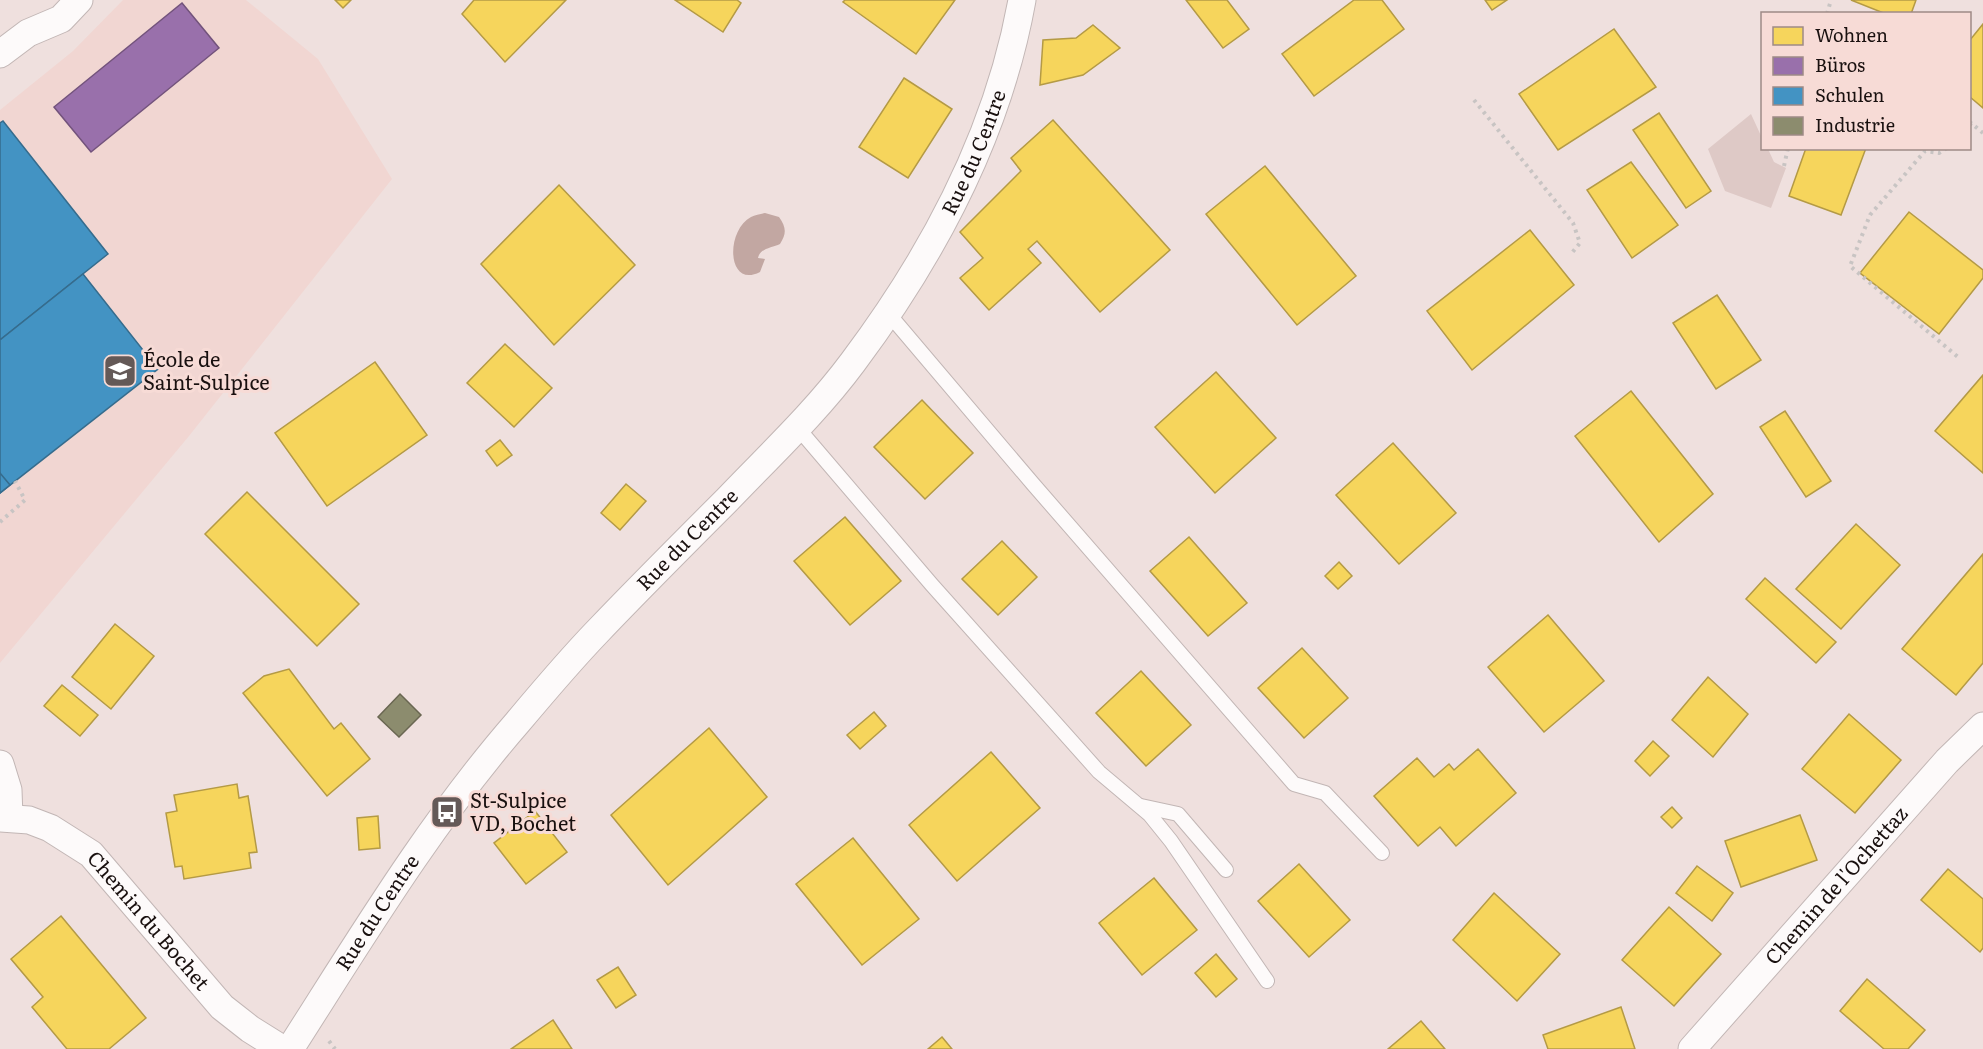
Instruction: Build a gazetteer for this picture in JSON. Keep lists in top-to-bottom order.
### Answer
{
  "streets": {
    "street": ["Rue du Centre", "Chemin de l'Ochettaz", "Chemin du Bochet"]
  },
  "places": {
    "school or university": ["École de Saint-Sulpice"],
    "bus stop": ["St-Sulpice VD, Bochet"]
  },
  "legend": [
    "Wohnen",
    "Büros",
    "Schulen",
    "Industrie"
  ]
}
